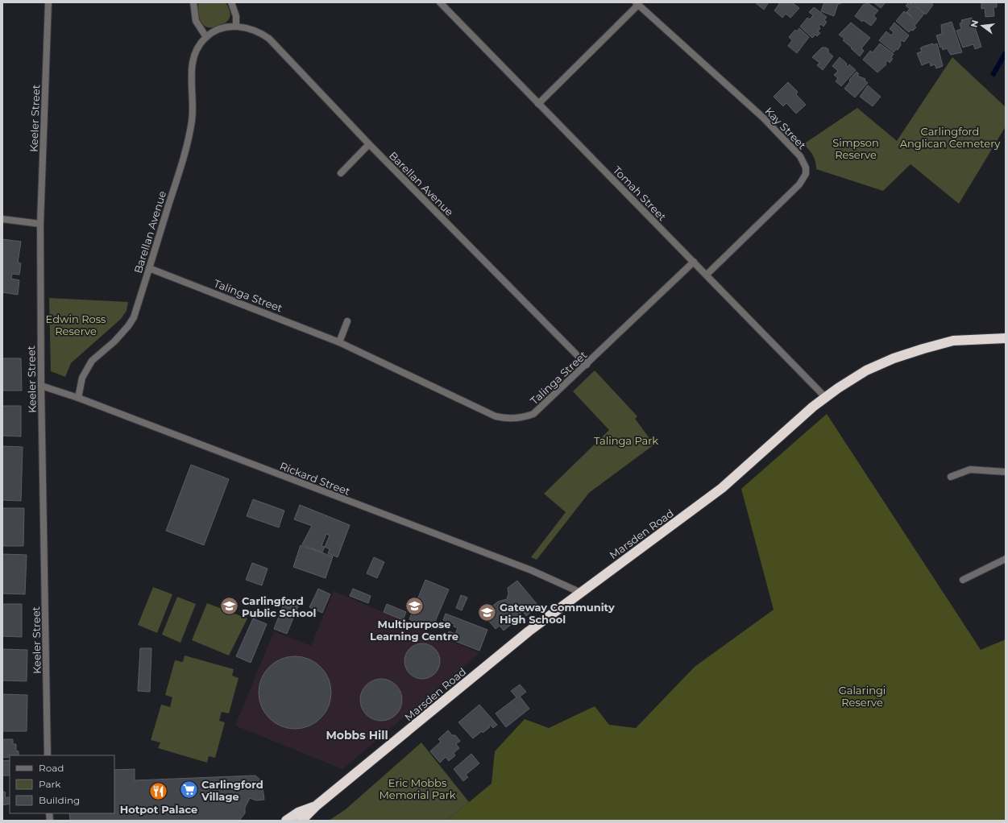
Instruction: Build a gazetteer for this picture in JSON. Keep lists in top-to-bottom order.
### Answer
{
  "streets": {
    "highway": ["Marsden Road"],
    "street": [
      "Keeler Street",
      "Kay Street",
      "Barellan Avenue",
      "Tomah Street",
      "Talinga Street",
      "Rickard Street"
    ]
  },
  "crossings": [
    ["Keeler Street", "Rickard Street"],
    ["Kay Street", "Tomah Street"],
    ["Barellan Avenue", "Talinga Street"],
    ["Barellan Avenue", "Rickard Street"],
    ["Tomah Street", "Talinga Street"],
    ["Tomah Street", "Marsden Road"],
    ["Rickard Street", "Marsden Road"]
  ],
  "districts": ["Mobbs Hill"],
  "parks": [
    "Carlingford Anglican Cemetery",
    "Simpson Reserve",
    "Edwin Ross Reserve",
    "Talinga Park",
    "Galaringi Reserve",
    "Eric Mobbs Memorial Park"
  ],
  "places": {
    "school or university": ["Carlingford Public School", "Multipurpose Learning Centre", "Gateway Community High School"],
    "supermarket": ["Carlingford Village"],
    "restaurant": ["Hotpot Palace"]
  },
  "legend": ["Road", "Park", "Building"],
  "north": "left"
}
